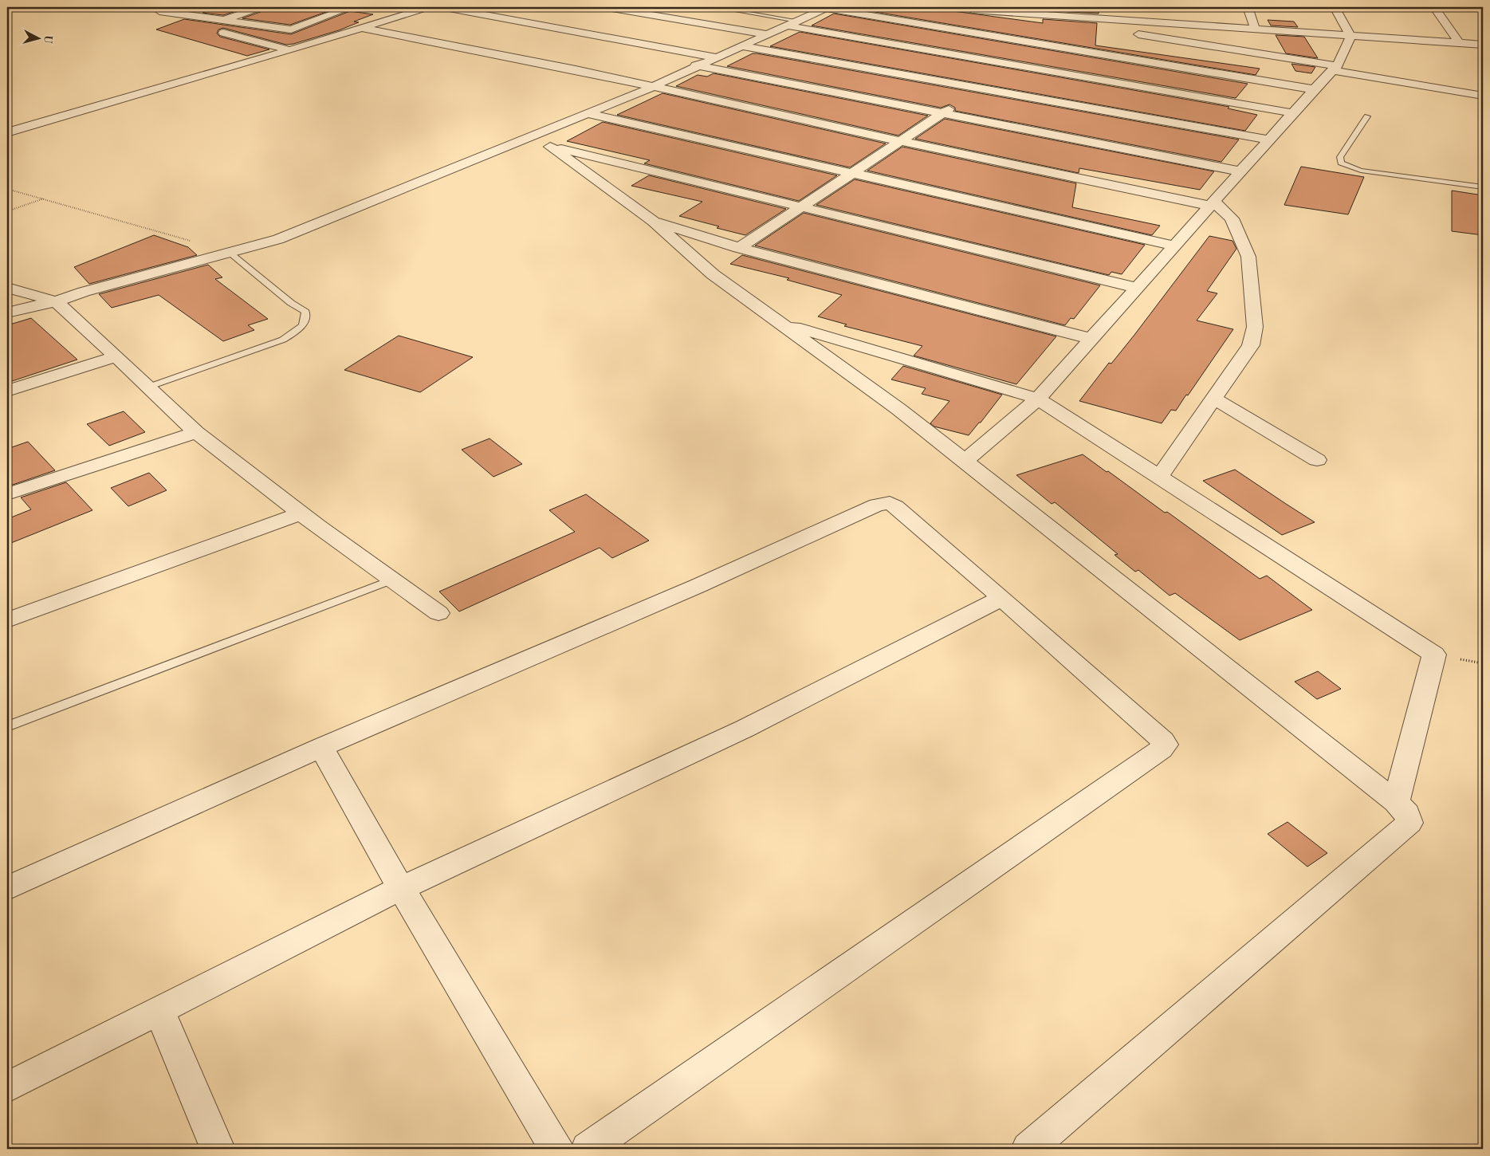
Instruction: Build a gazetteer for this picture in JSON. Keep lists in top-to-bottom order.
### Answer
{
  "north": "right"
}
